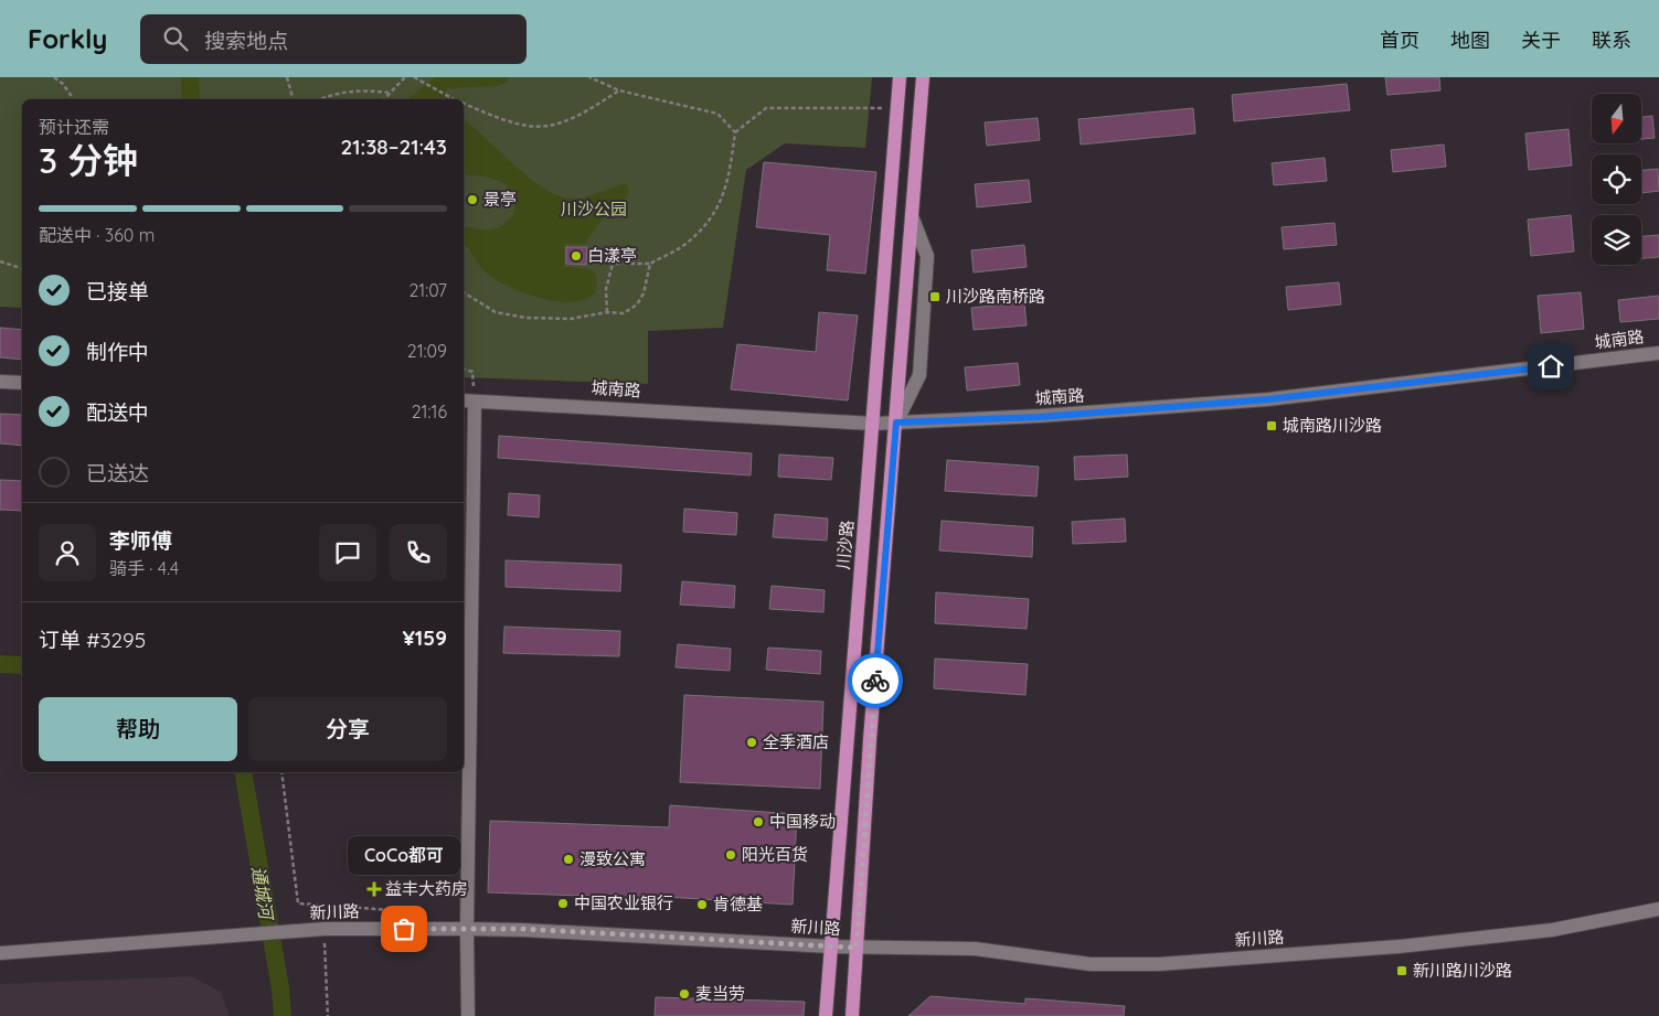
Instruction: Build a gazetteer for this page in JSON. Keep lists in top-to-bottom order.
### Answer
{
  "streets": {
    "main road": ["川沙路"],
    "street": ["城南路", "新川路"]
  },
  "crossings": [
    ["城南路", "川沙路"],
    ["川沙路", "新川路"]
  ],
  "water": ["通城河"],
  "parks": ["川沙公园"],
  "places": {
    "other": [
      "景亭",
      "白漾亭",
      "全季酒店",
      "中国移动",
      "阳光百货",
      "漫致公寓",
      "中国农业银行",
      "肯德基",
      "CoCo都可",
      "麦当劳"
    ],
    "transit": ["川沙路南桥路", "城南路川沙路", "新川路川沙路"],
    "health": ["益丰大药房"]
  },
  "north": "bottom",
  "page": {
    "header": "Forkly",
    "search": "搜索地点",
    "nav": [
      "首页",
      "地图",
      "关于",
      "联系"
    ],
    "heading": ["3 分钟", "预计还需", "21:38–21:43"],
    "panel": [
      "李师傅",
      "骑手 · 4.4",
      "订单 #3295",
      "¥159"
    ],
    "bar": "配送中 · 360 m",
    "list": [
      ["已接单", "21:07"],
      ["制作中", "21:09"],
      ["配送中", "21:16"],
      "已送达"
    ],
    "buttons": ["帮助", "分享"],
    "bubble": "CoCo都可"
  }
}
